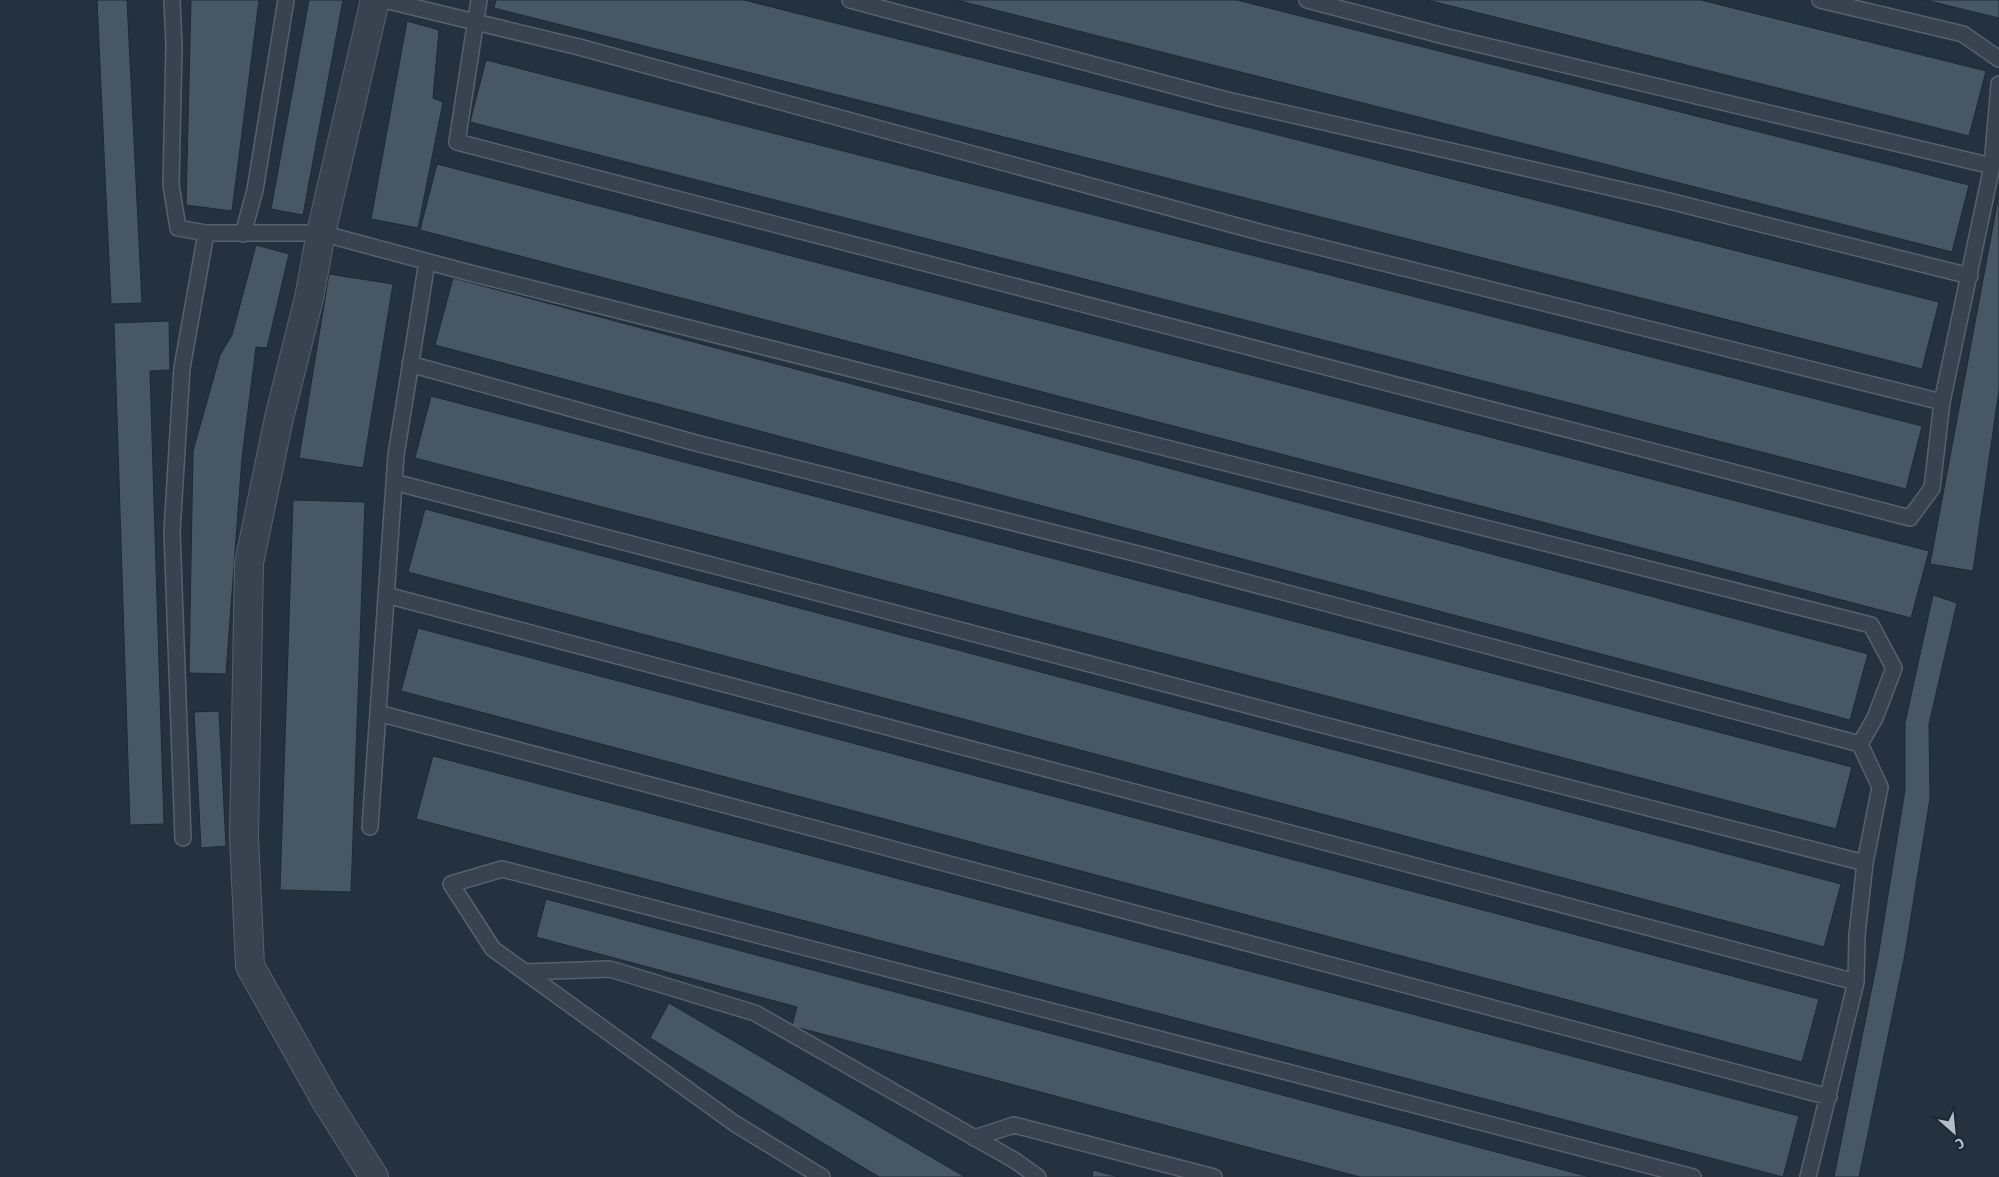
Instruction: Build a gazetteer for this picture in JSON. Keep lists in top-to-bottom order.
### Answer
{
  "north": "bottom right"
}
